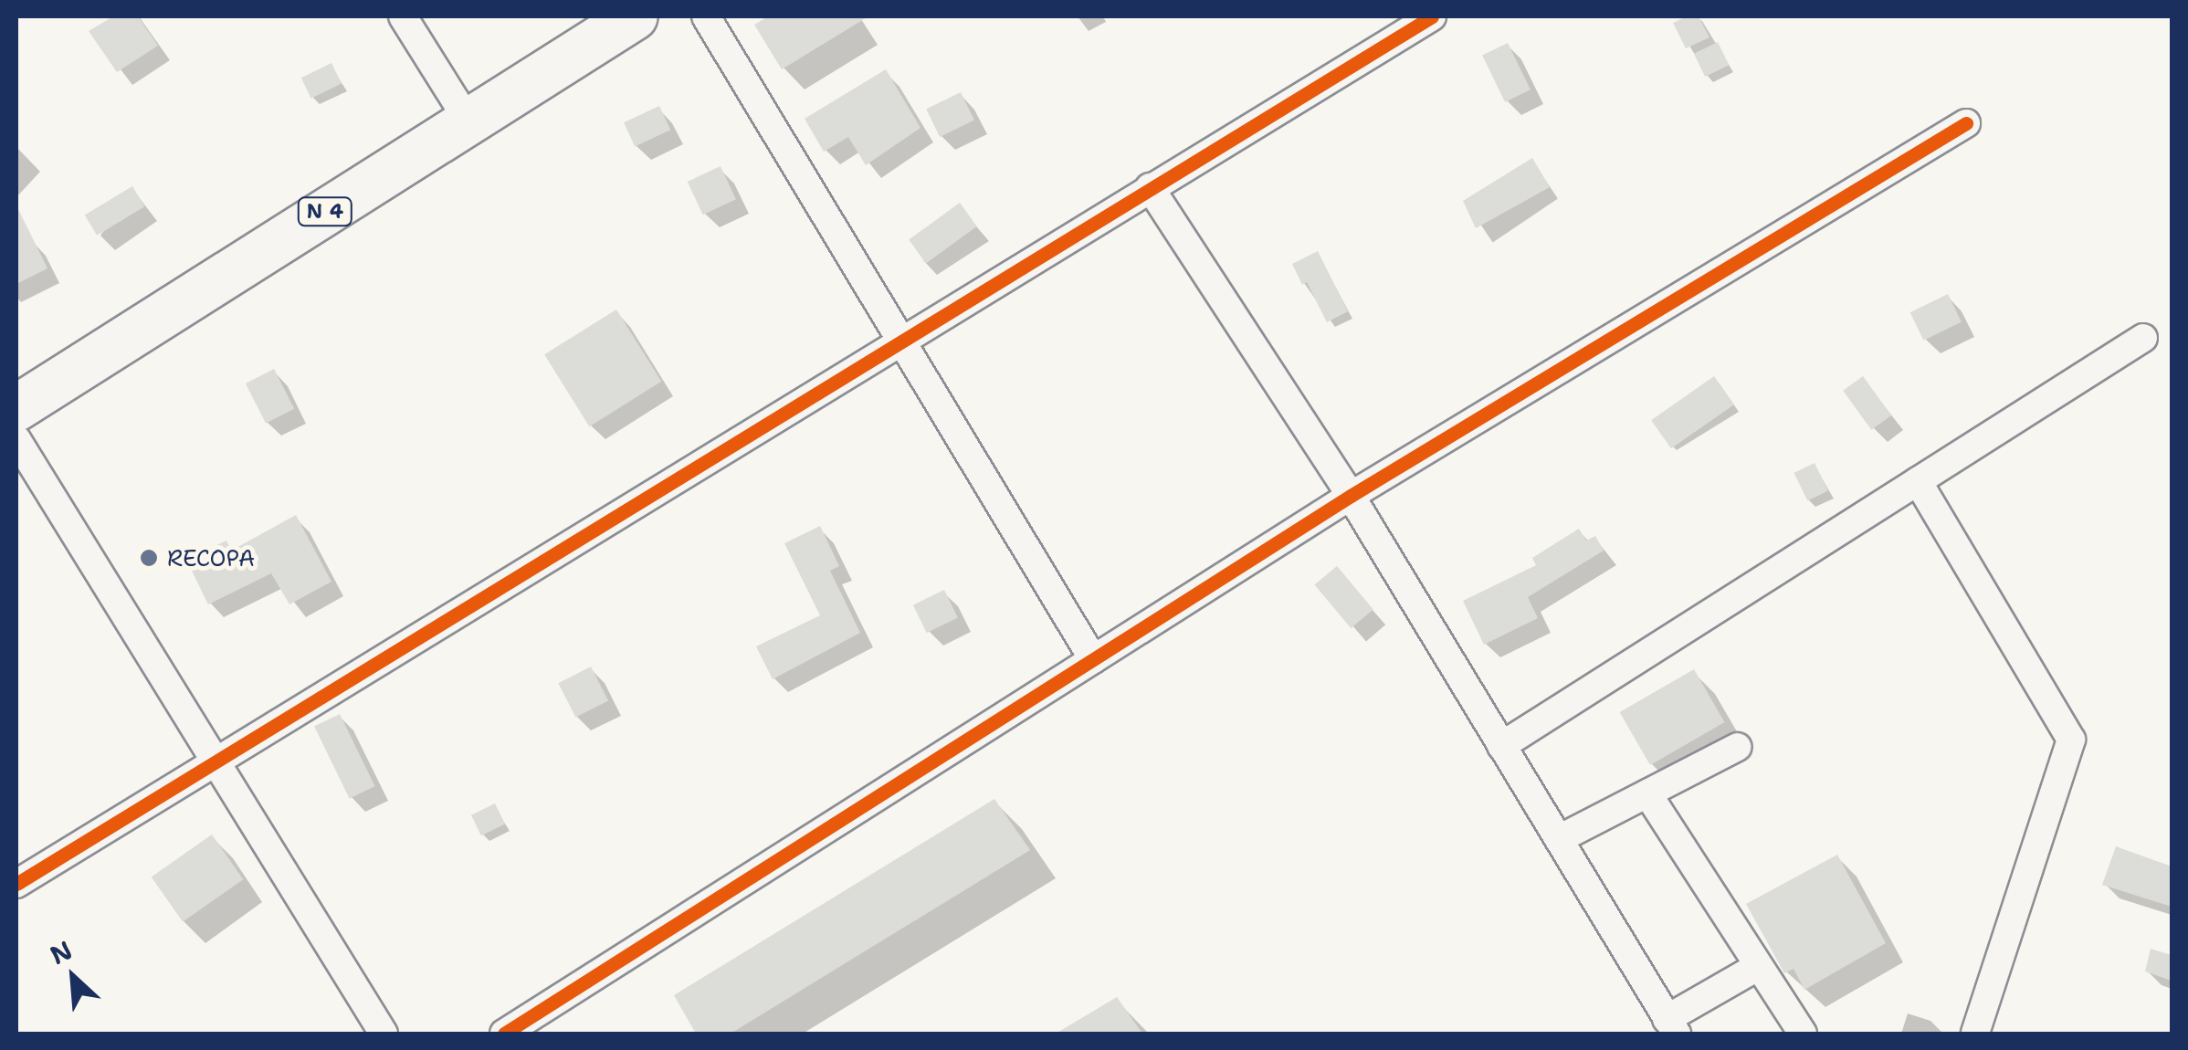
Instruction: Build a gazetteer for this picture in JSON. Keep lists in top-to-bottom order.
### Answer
{
  "streets": {
    "highway": ["N 4"]
  },
  "places": ["RECOPA"],
  "north": "top left"
}
